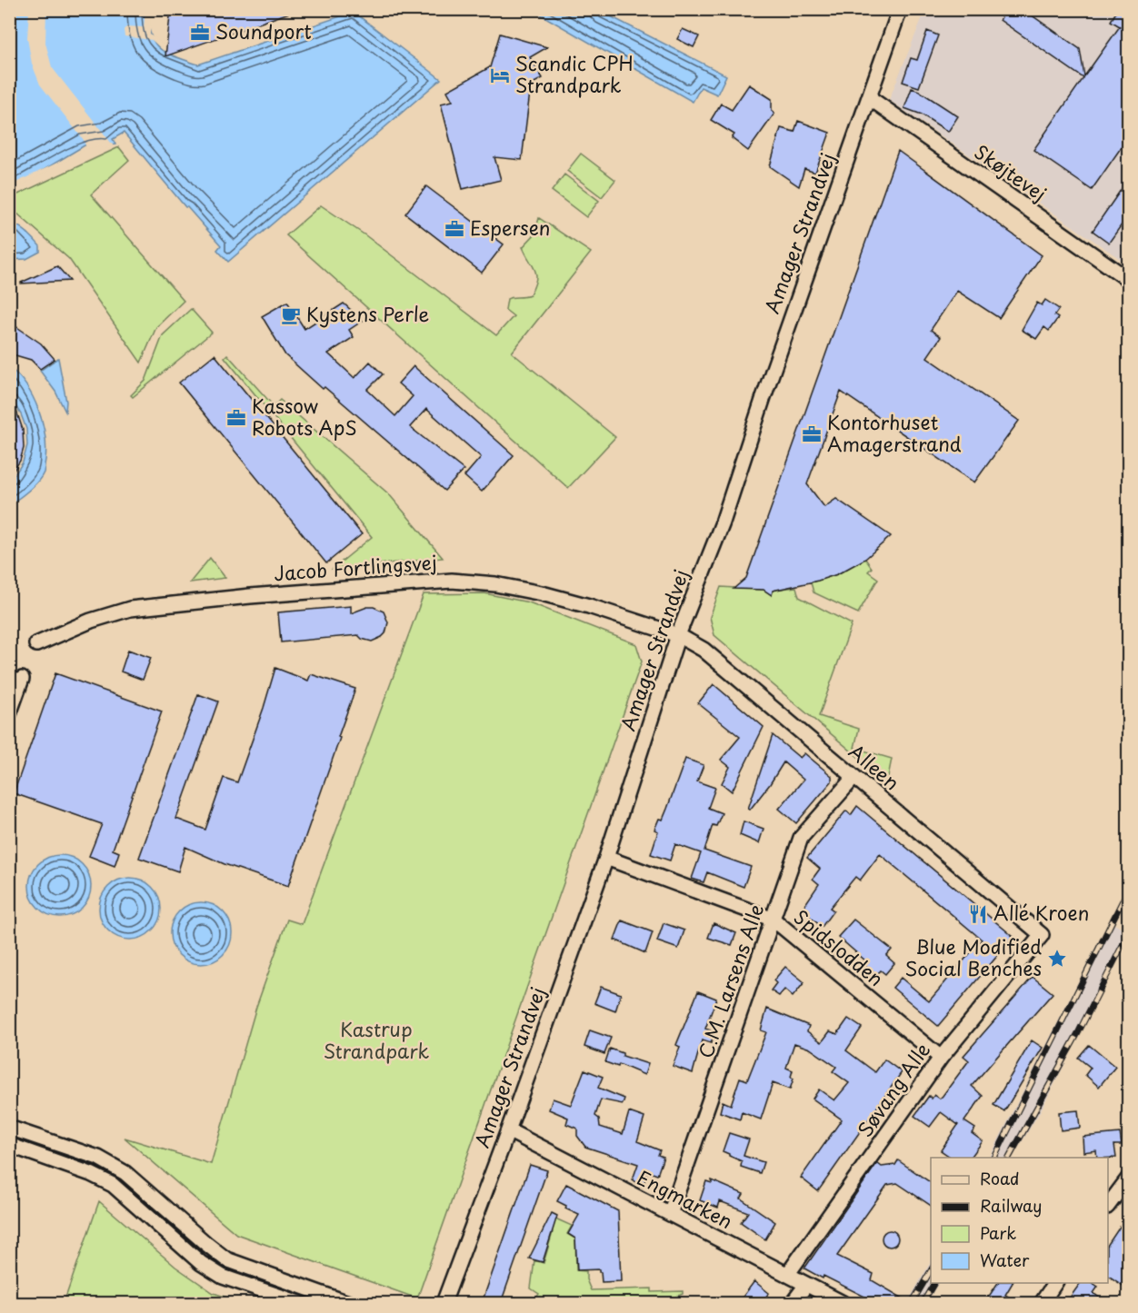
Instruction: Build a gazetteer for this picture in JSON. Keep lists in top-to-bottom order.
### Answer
{
  "streets": {
    "street": [
      "Skøjtevej",
      "Amager Strandvej",
      "Jacob Fortlingsvej",
      "Alleen",
      "Spidslodden",
      "C.M. Larsens Alle",
      "Søvang Alle",
      "Engmarken"
    ]
  },
  "crossings": [
    ["Skøjtevej", "Amager Strandvej"],
    ["Amager Strandvej", "Jacob Fortlingsvej"],
    ["Amager Strandvej", "Alleen"],
    ["Amager Strandvej", "Spidslodden"],
    ["Amager Strandvej", "Engmarken"],
    ["Jacob Fortlingsvej", "Alleen"],
    ["Alleen", "C.M. Larsens Alle"],
    ["Alleen", "Søvang Alle"],
    ["Spidslodden", "C.M. Larsens Alle"],
    ["Spidslodden", "Søvang Alle"],
    ["C.M. Larsens Alle", "Engmarken"],
    ["Søvang Alle", "Engmarken"]
  ],
  "parks": ["Kastrup Strandpark"],
  "places": {
    "office": [
      "Soundport",
      "Espersen",
      "Kassow Robots ApS",
      "Kontorhuset Amagerstrand"
    ],
    "hotel": ["Scandic CPH Strandpark"],
    "cafe": ["Kystens Perle"],
    "restaurant": ["Allé Kroen"],
    "place": ["Blue Modified Social Benches"]
  },
  "legend": [
    "Road",
    "Railway",
    "Park",
    "Water"
  ]
}
